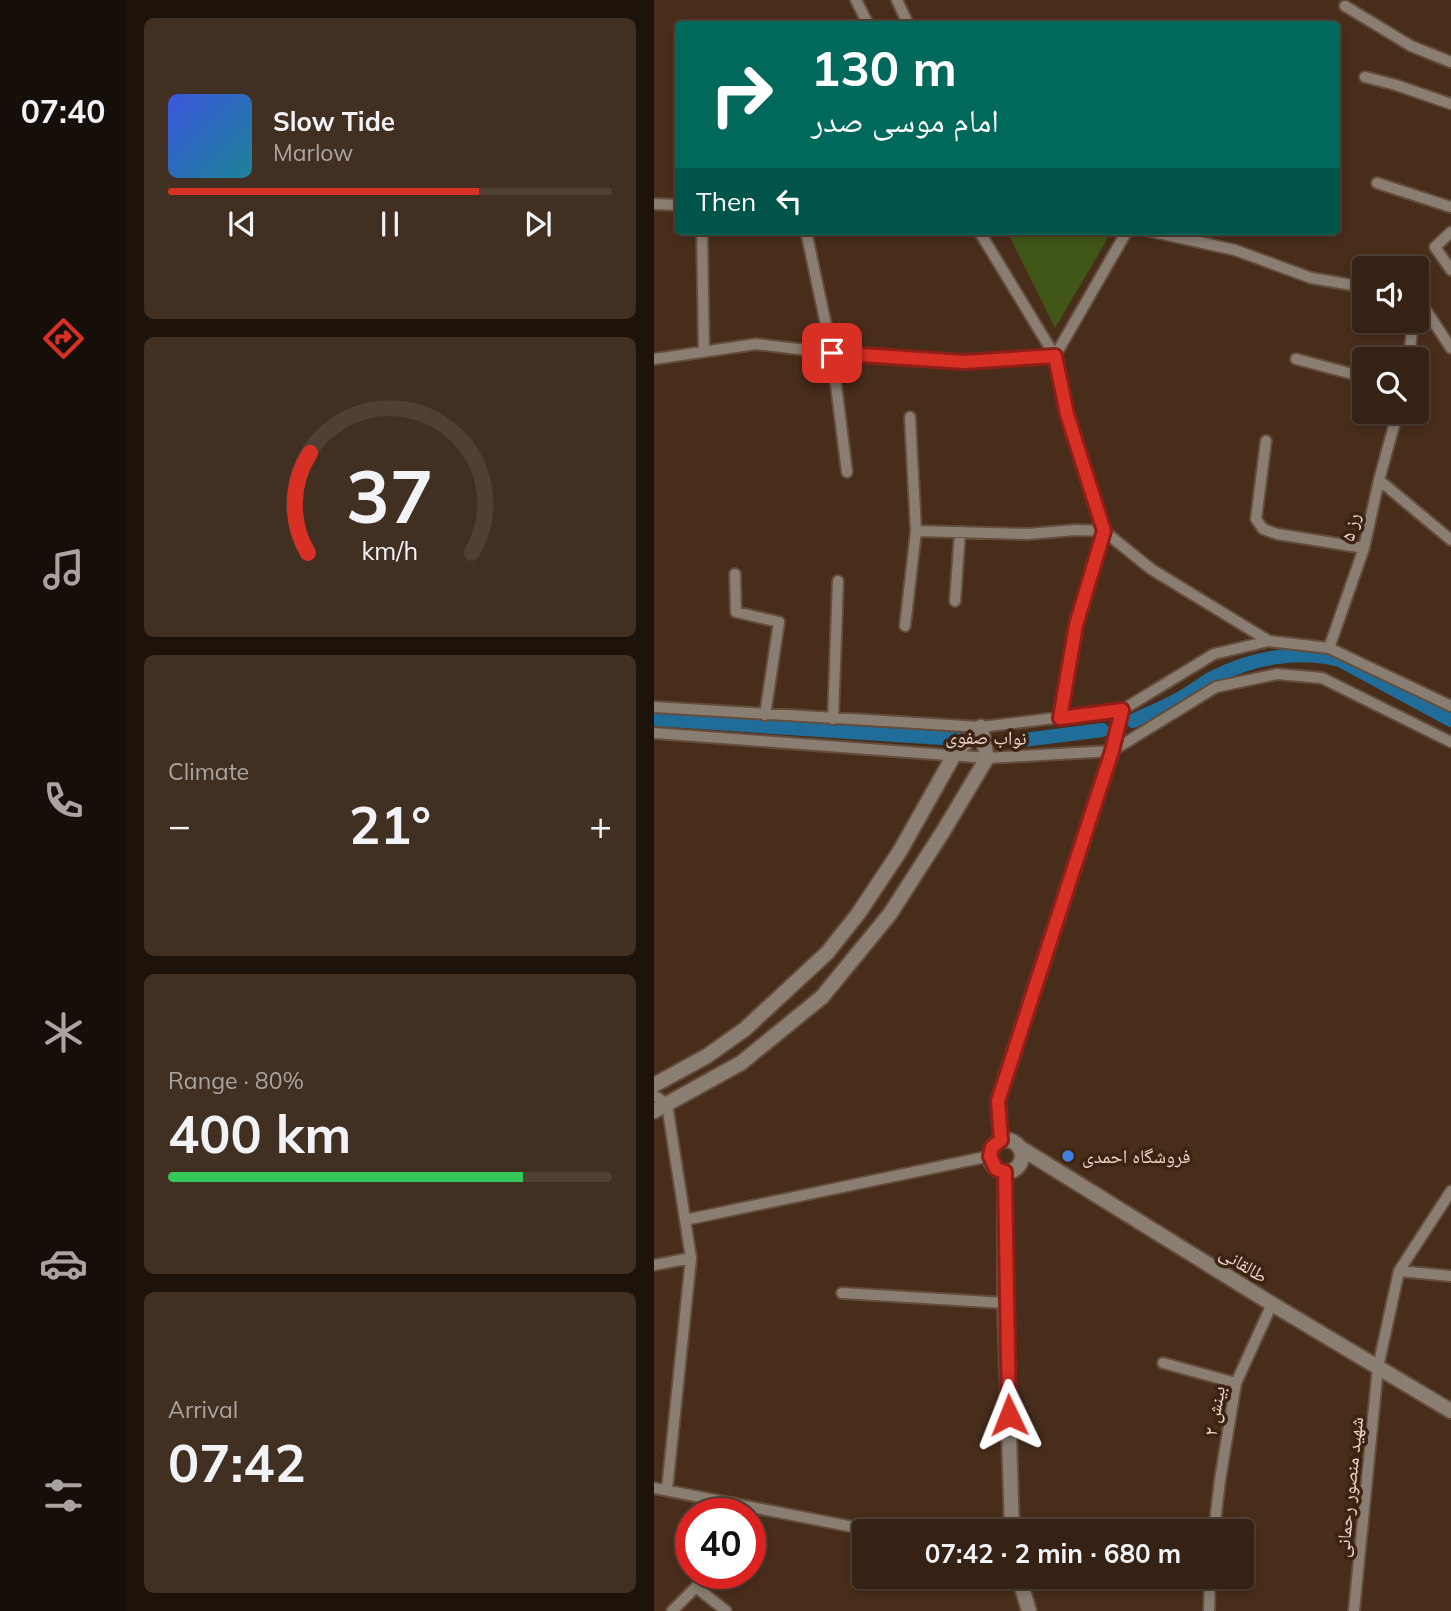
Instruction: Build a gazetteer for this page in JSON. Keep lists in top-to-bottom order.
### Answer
{
  "streets": {
    "street": [
      "رز ۵",
      "نواب صفوی",
      "طالقانی",
      "بینش ۲",
      "شهید منصور رحمانی"
    ]
  },
  "crossings": [
    ["رز ۵", "نواب صفوی"],
    ["طالقانی", "بینش ۲"],
    ["طالقانی", "شهید منصور رحمانی"]
  ],
  "places": ["فروشگاه احمدی"],
  "page": {
    "tabs": "07:40",
    "turn": ["130 m", "امام موسی صدر"],
    "song": ["Slow Tide", "Marlow"],
    "then": "Then",
    "tile": [
      "Climate",
      ["Range · 80%", "400 km"],
      ["Arrival", "07:42"]
    ],
    "heat": ["−", "21°", "+"],
    "limit": "40",
    "trip": "07:42 · 2 min · 680 m",
    "gauge": ["37", "km/h"]
  }
}
